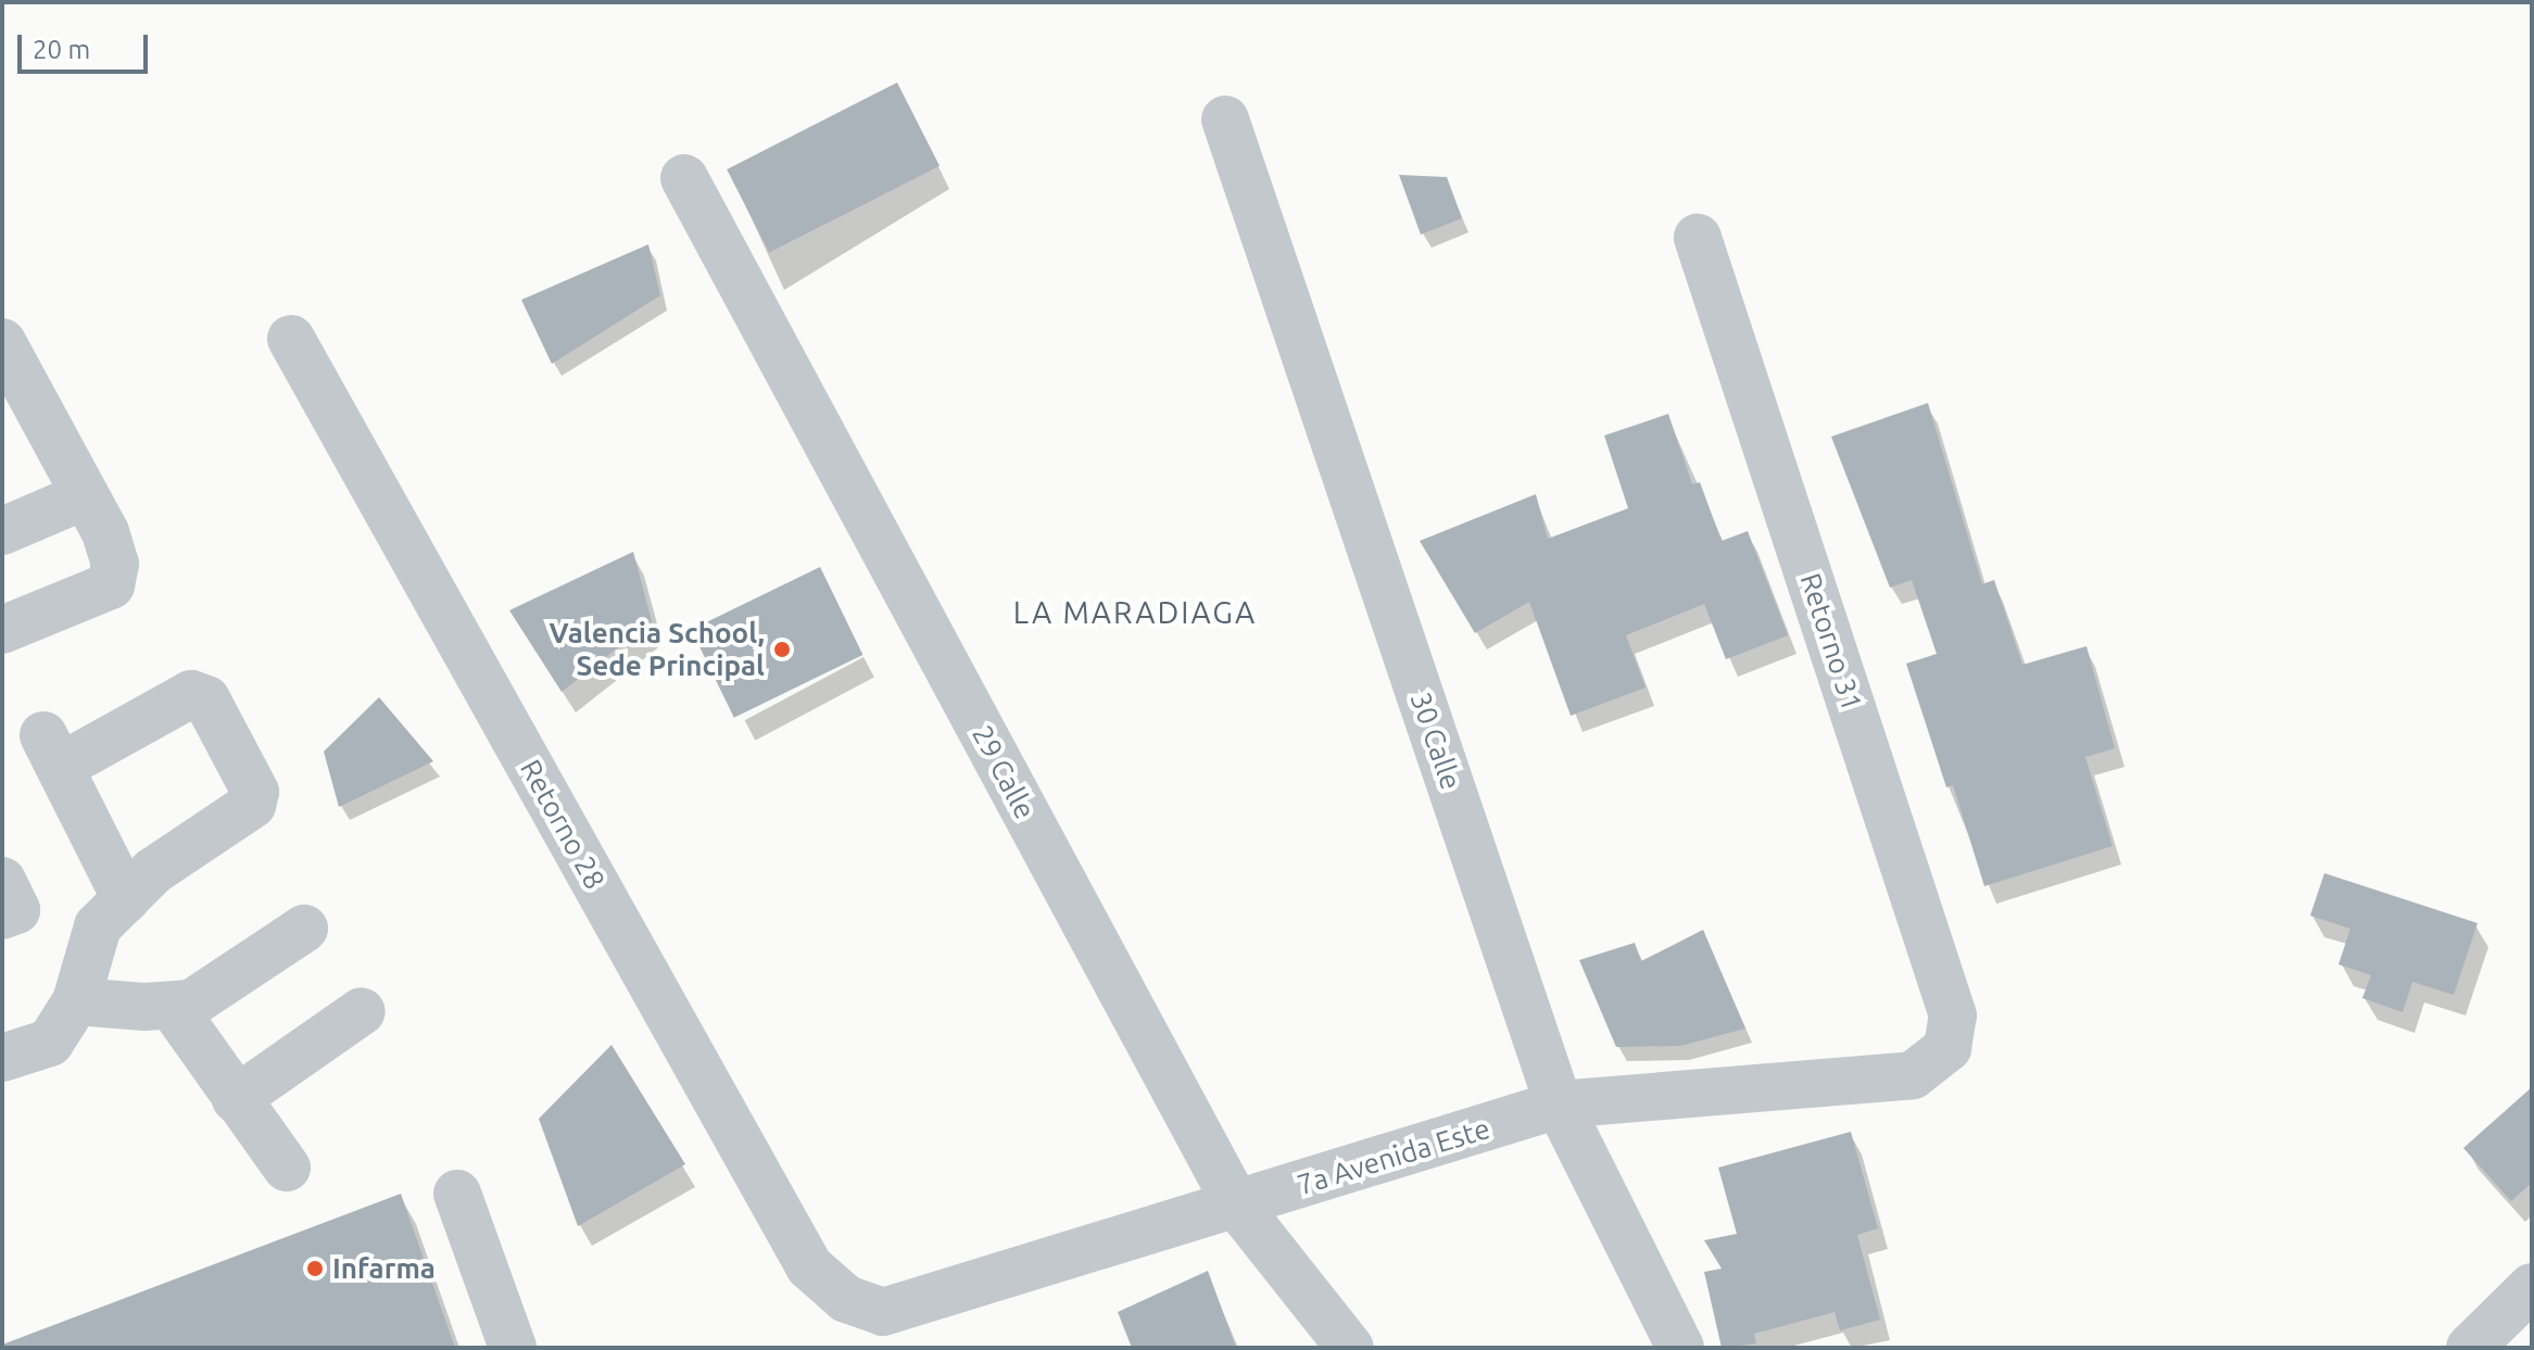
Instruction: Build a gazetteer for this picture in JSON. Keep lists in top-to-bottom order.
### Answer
{
  "streets": {
    "street": [
      "Retorno 31",
      "30 Calle",
      "29 Calle",
      "Retorno 28",
      "7a Avenida Este"
    ]
  },
  "crossings": [
    ["Retorno 31", "7a Avenida Este"],
    ["30 Calle", "7a Avenida Este"],
    ["29 Calle", "7a Avenida Este"],
    ["Retorno 28", "7a Avenida Este"]
  ],
  "districts": ["LA MARADIAGA"],
  "places": ["Valencia School, Sede Principal", "Infarma"],
  "scale_bar": "20 m"
}
